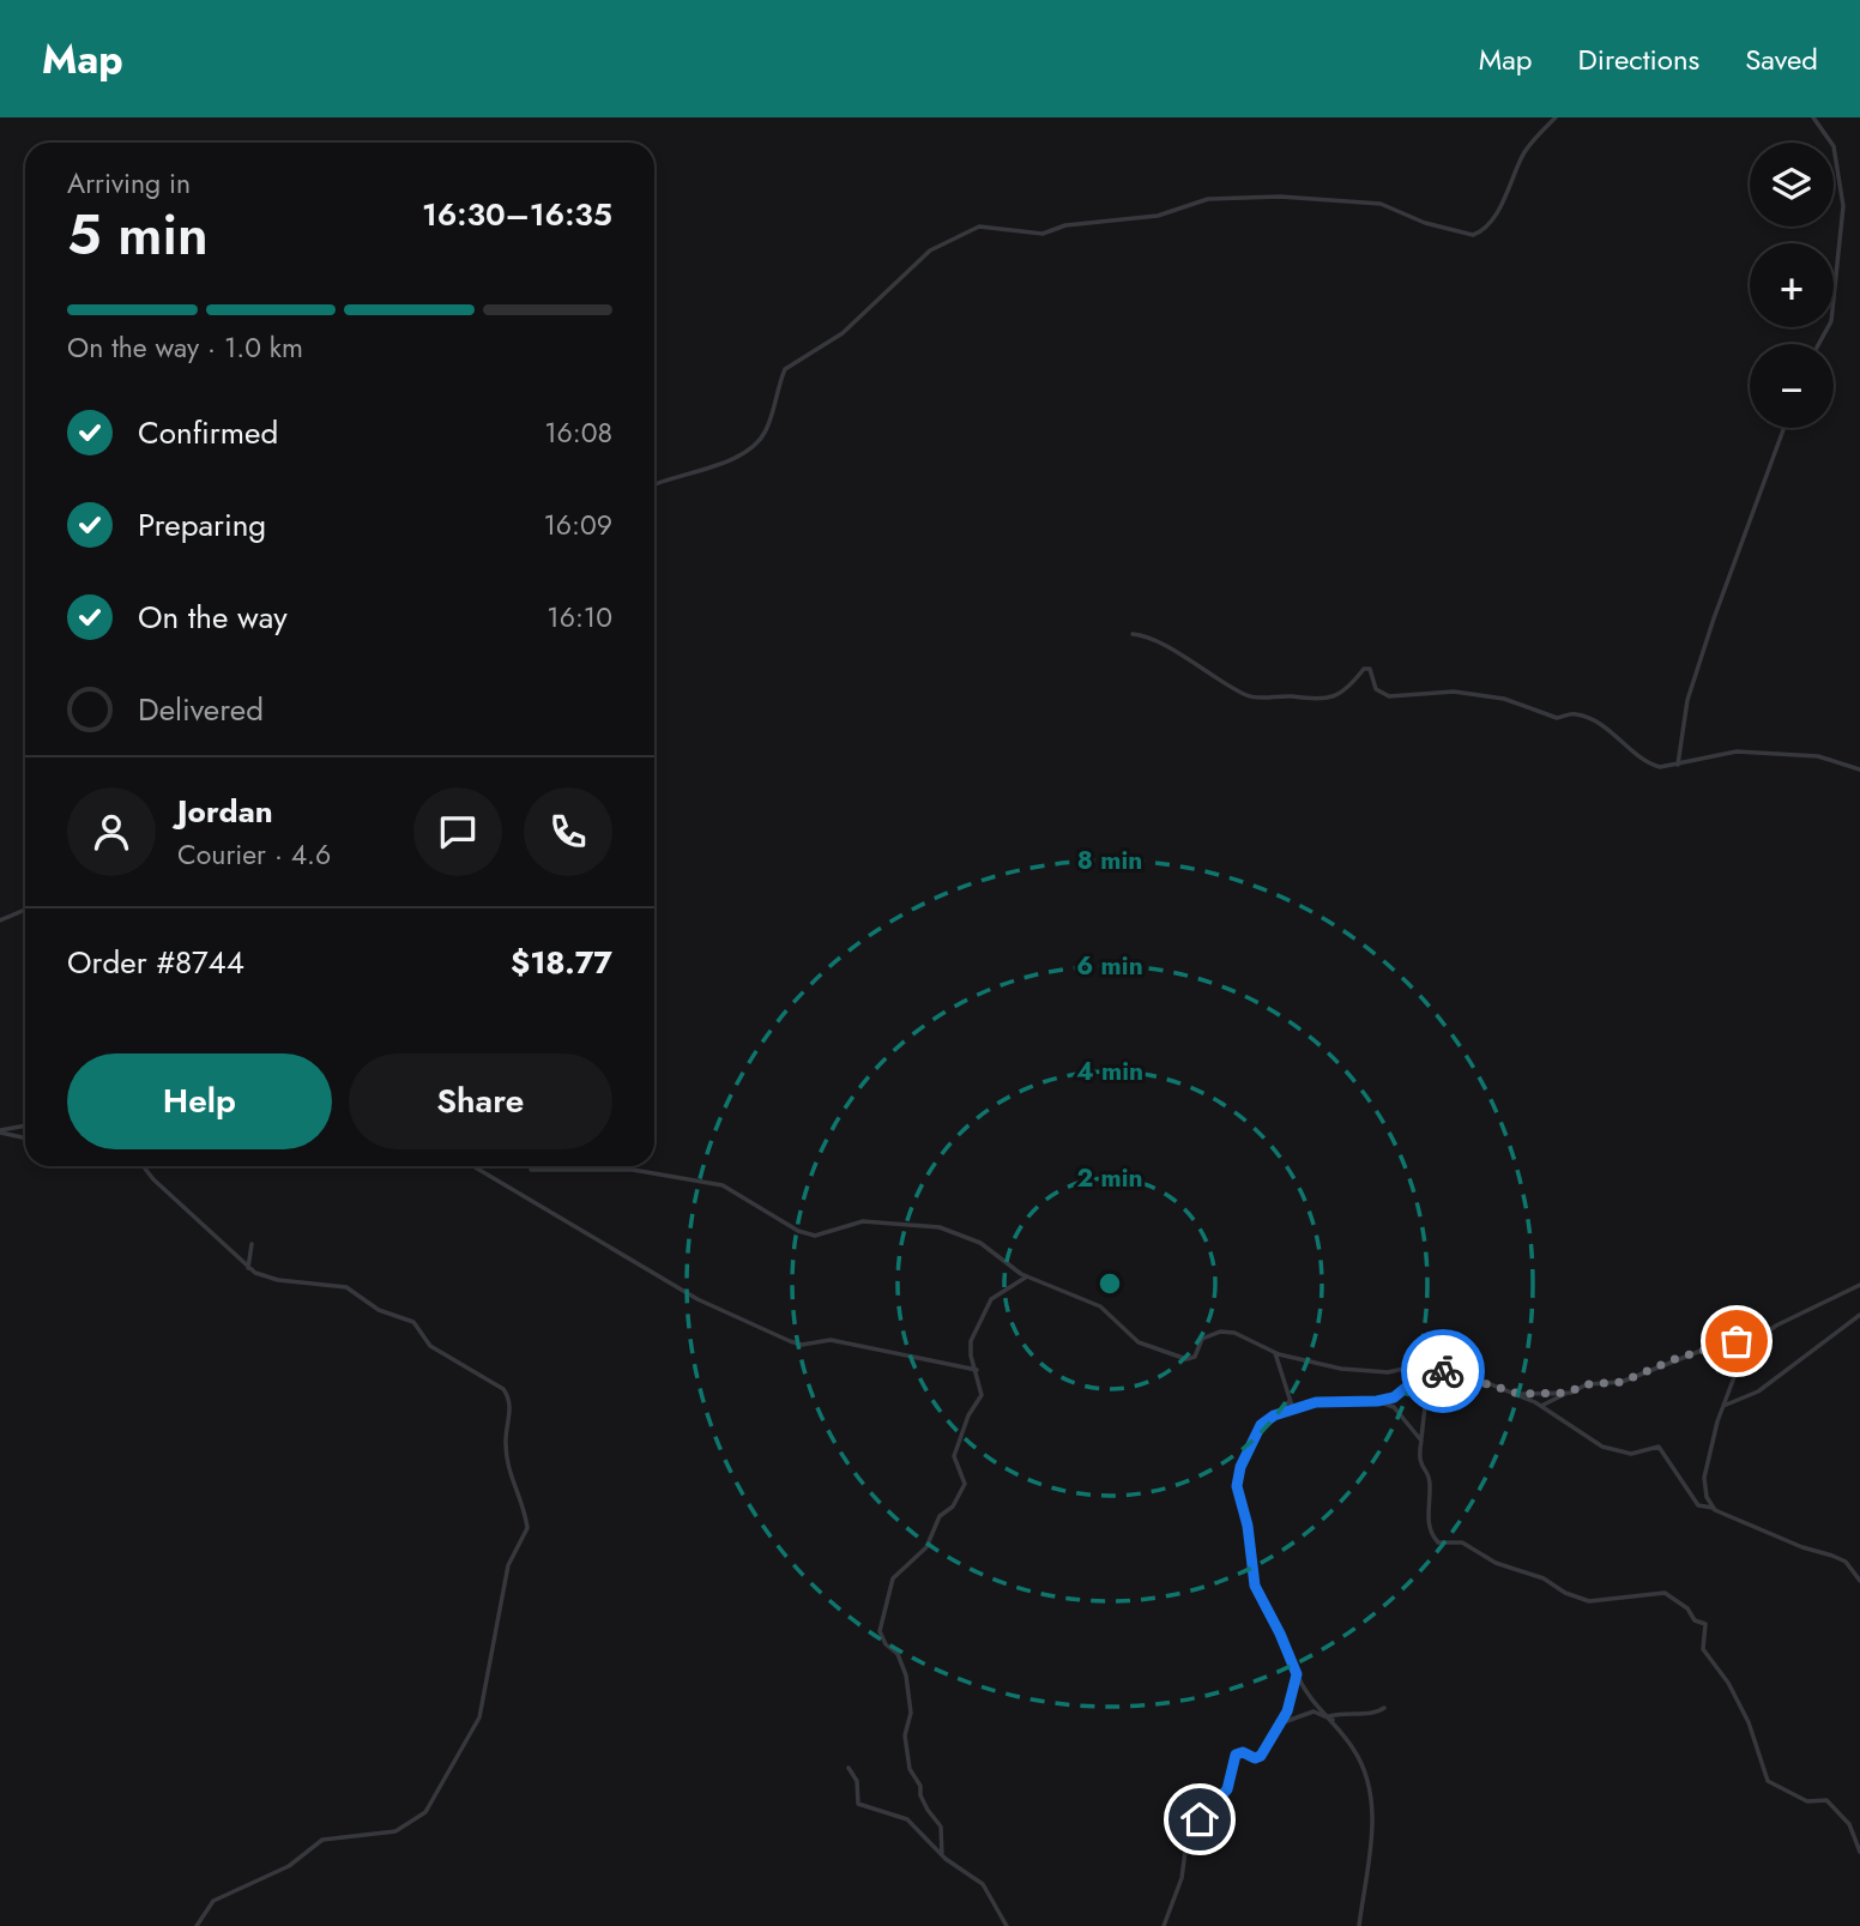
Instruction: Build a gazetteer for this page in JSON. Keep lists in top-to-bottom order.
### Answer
{
  "page": {
    "header": "Map",
    "nav": ["Map", "Directions", "Saved"],
    "map_buttons": ["+", "−"],
    "heading": ["5 min", "Arriving in", "16:30–16:35"],
    "panel": [
      "Jordan",
      "Courier · 4.6",
      "Order #8744",
      "$18.77"
    ],
    "bar": "On the way · 1.0 km",
    "list": [
      ["Confirmed", "16:08"],
      ["Preparing", "16:09"],
      ["On the way", "16:10"],
      "Delivered"
    ],
    "buttons": ["Help", "Share"]
  },
  "rings": [
    "8 min",
    "6 min",
    "4 min",
    "2 min"
  ]
}
